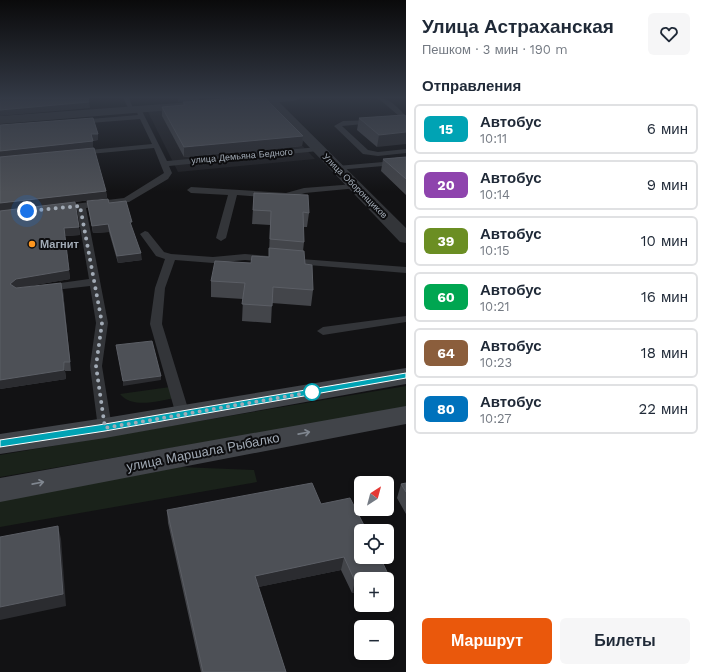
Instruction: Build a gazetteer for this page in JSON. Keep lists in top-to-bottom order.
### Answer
{
  "streets": {
    "main road": ["улица Маршала Рыбалко"],
    "street": ["Улица Оборонщиков"],
    "lane": ["улица Демьяна Бедного"]
  },
  "crossings": [
    ["улица Демьяна Бедного", "Улица Оборонщиков"]
  ],
  "places": ["Магнит"],
  "lines": ["bus line 15"],
  "north": "top right",
  "page": {
    "heading": [
      ["Улица Астраханская", "Пешком · 3 мин · 190 m"],
      "Отправления"
    ],
    "list": [
      {
        "mark": "15",
        "name": "Автобус",
        "note": "10:11",
        "value": "6 мин"
      },
      {
        "mark": "20",
        "name": "Автобус",
        "note": "10:14",
        "value": "9 мин"
      },
      {
        "mark": "39",
        "name": "Автобус",
        "note": "10:15",
        "value": "10 мин"
      },
      {
        "mark": "60",
        "name": "Автобус",
        "note": "10:21",
        "value": "16 мин"
      },
      {
        "mark": "64",
        "name": "Автобус",
        "note": "10:23",
        "value": "18 мин"
      },
      {
        "mark": "80",
        "name": "Автобус",
        "note": "10:27",
        "value": "22 мин"
      }
    ],
    "map_buttons": ["+", "−"],
    "buttons": ["Маршрут", "Билеты"]
  }
}
